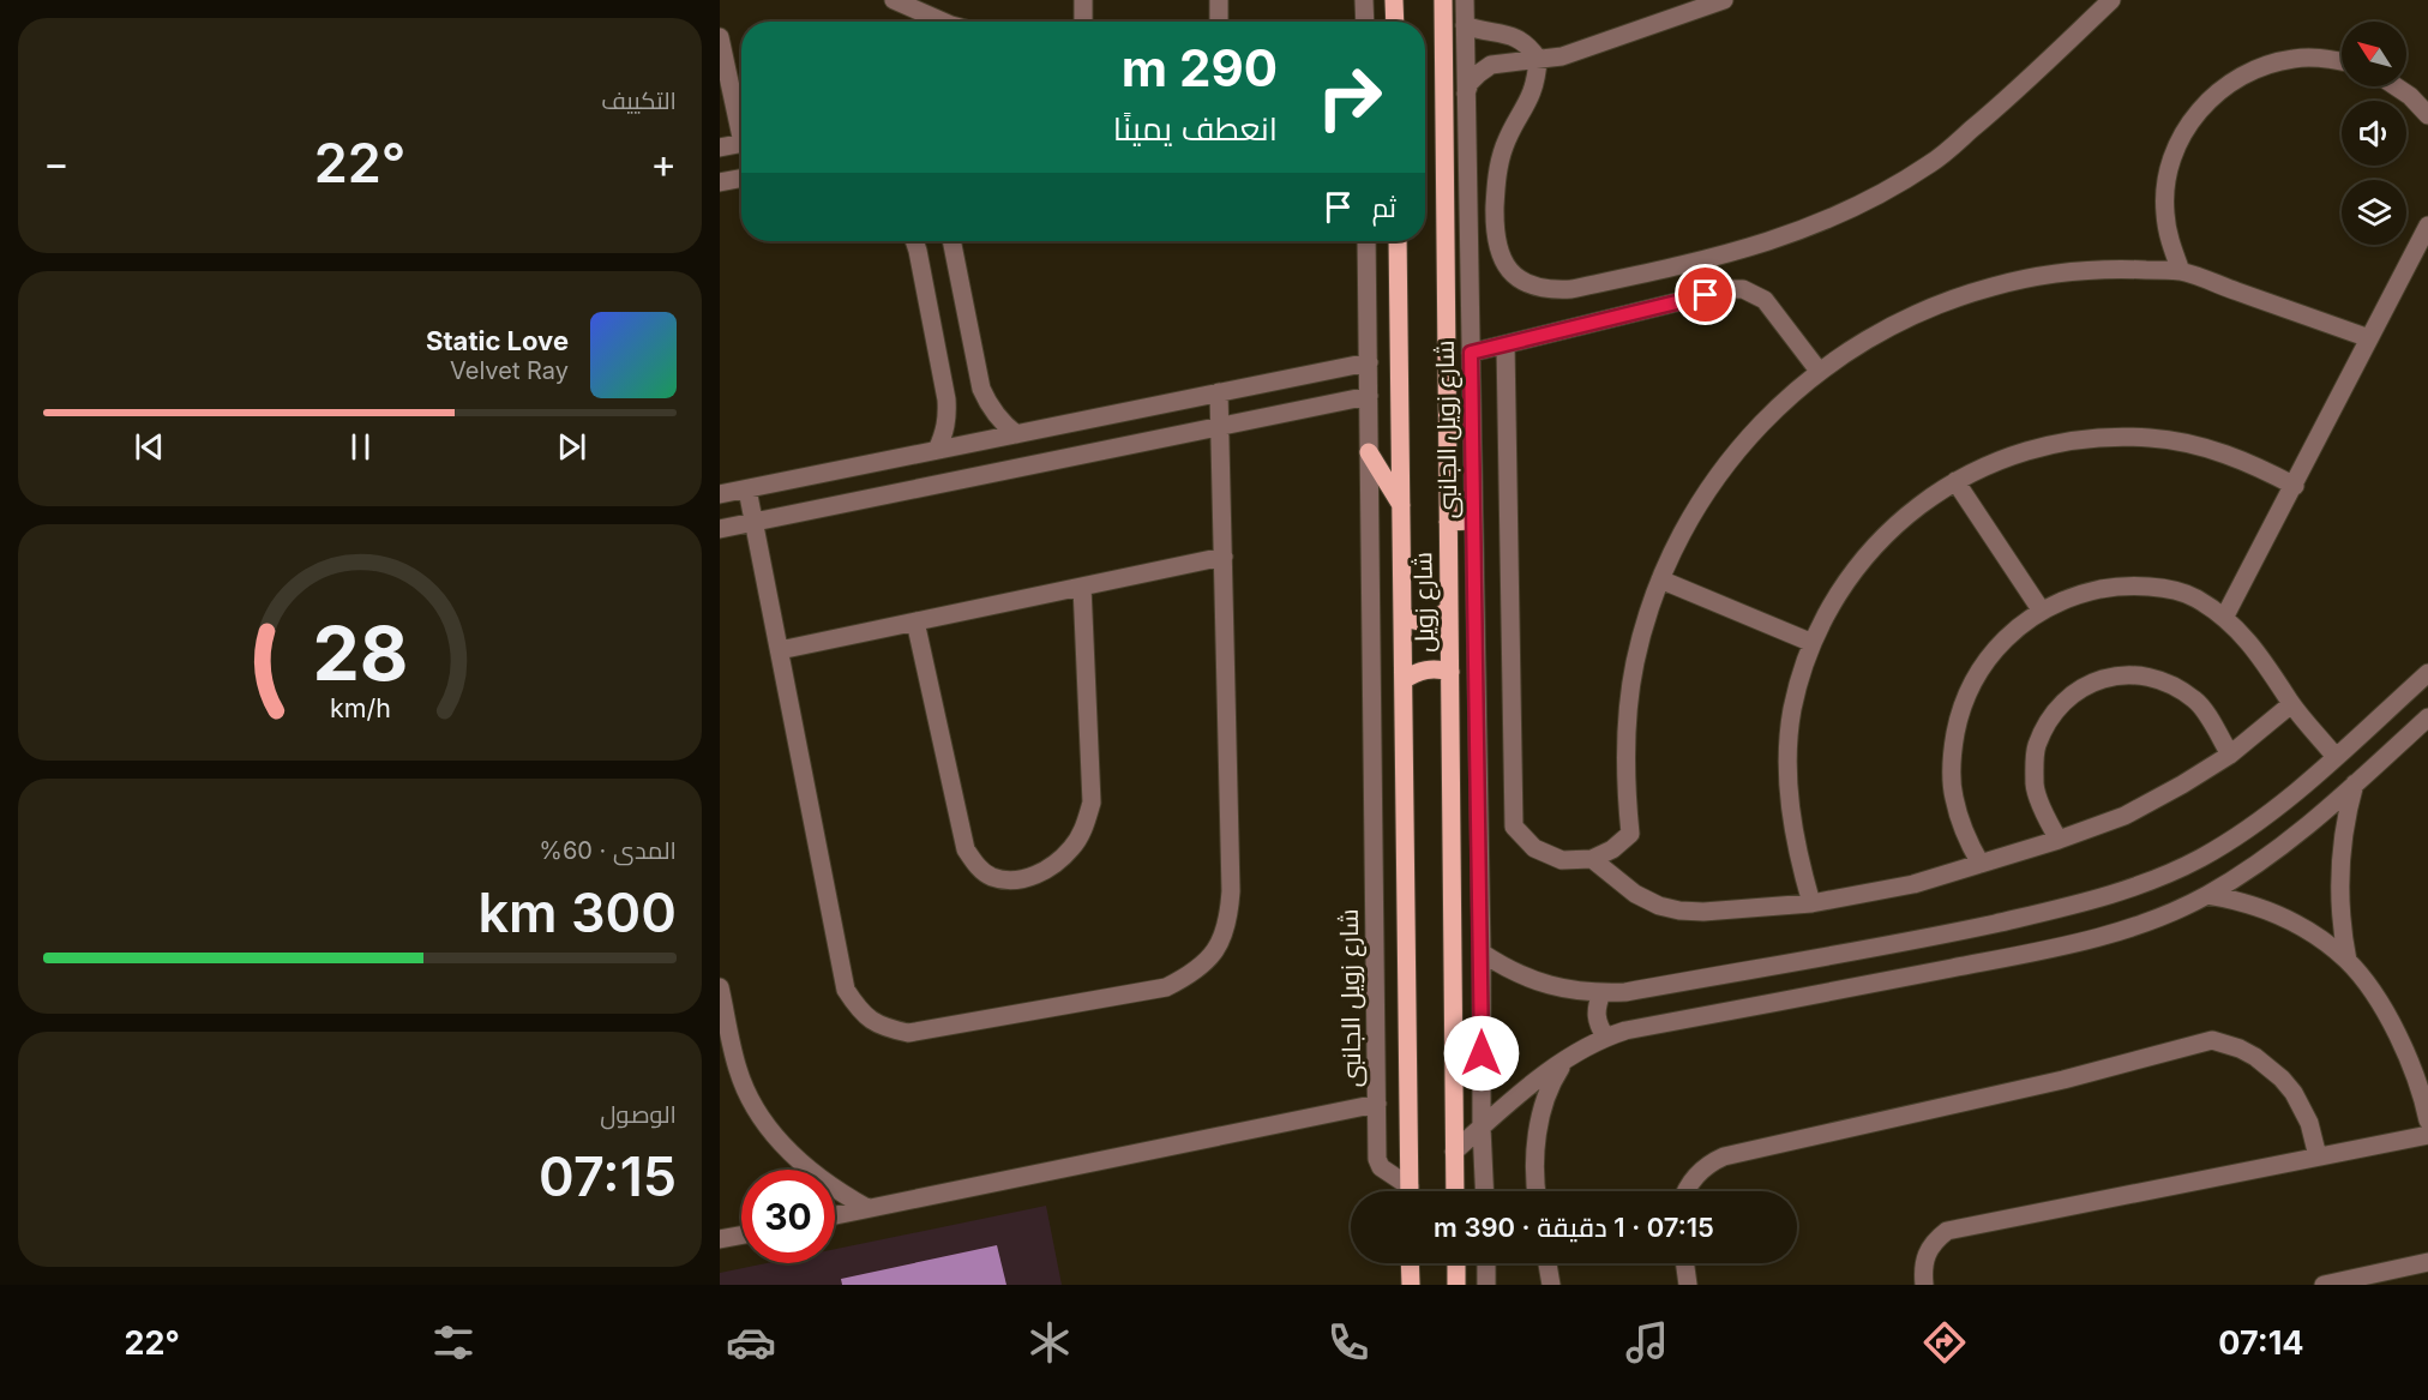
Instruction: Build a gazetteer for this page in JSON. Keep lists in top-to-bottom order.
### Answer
{
  "streets": {
    "main road": ["شارع زويل"],
    "street": ["شارع زويل الجانبى"]
  },
  "north": "top left",
  "page": {
    "tile": [
      "التكييف",
      ["المدى · 60%", "300 km"],
      ["الوصول", "07:15"]
    ],
    "turn": ["290 m", "انعطف يمينًا"],
    "heat": ["−", "22°", "+"],
    "then": "ثم",
    "song": ["Static Love", "Velvet Ray"],
    "limit": "30",
    "trip": "07:15 · 1 دقيقة · 390 m",
    "tabs": ["07:14", "22°"],
    "gauge": ["28", "km/h"]
  }
}
